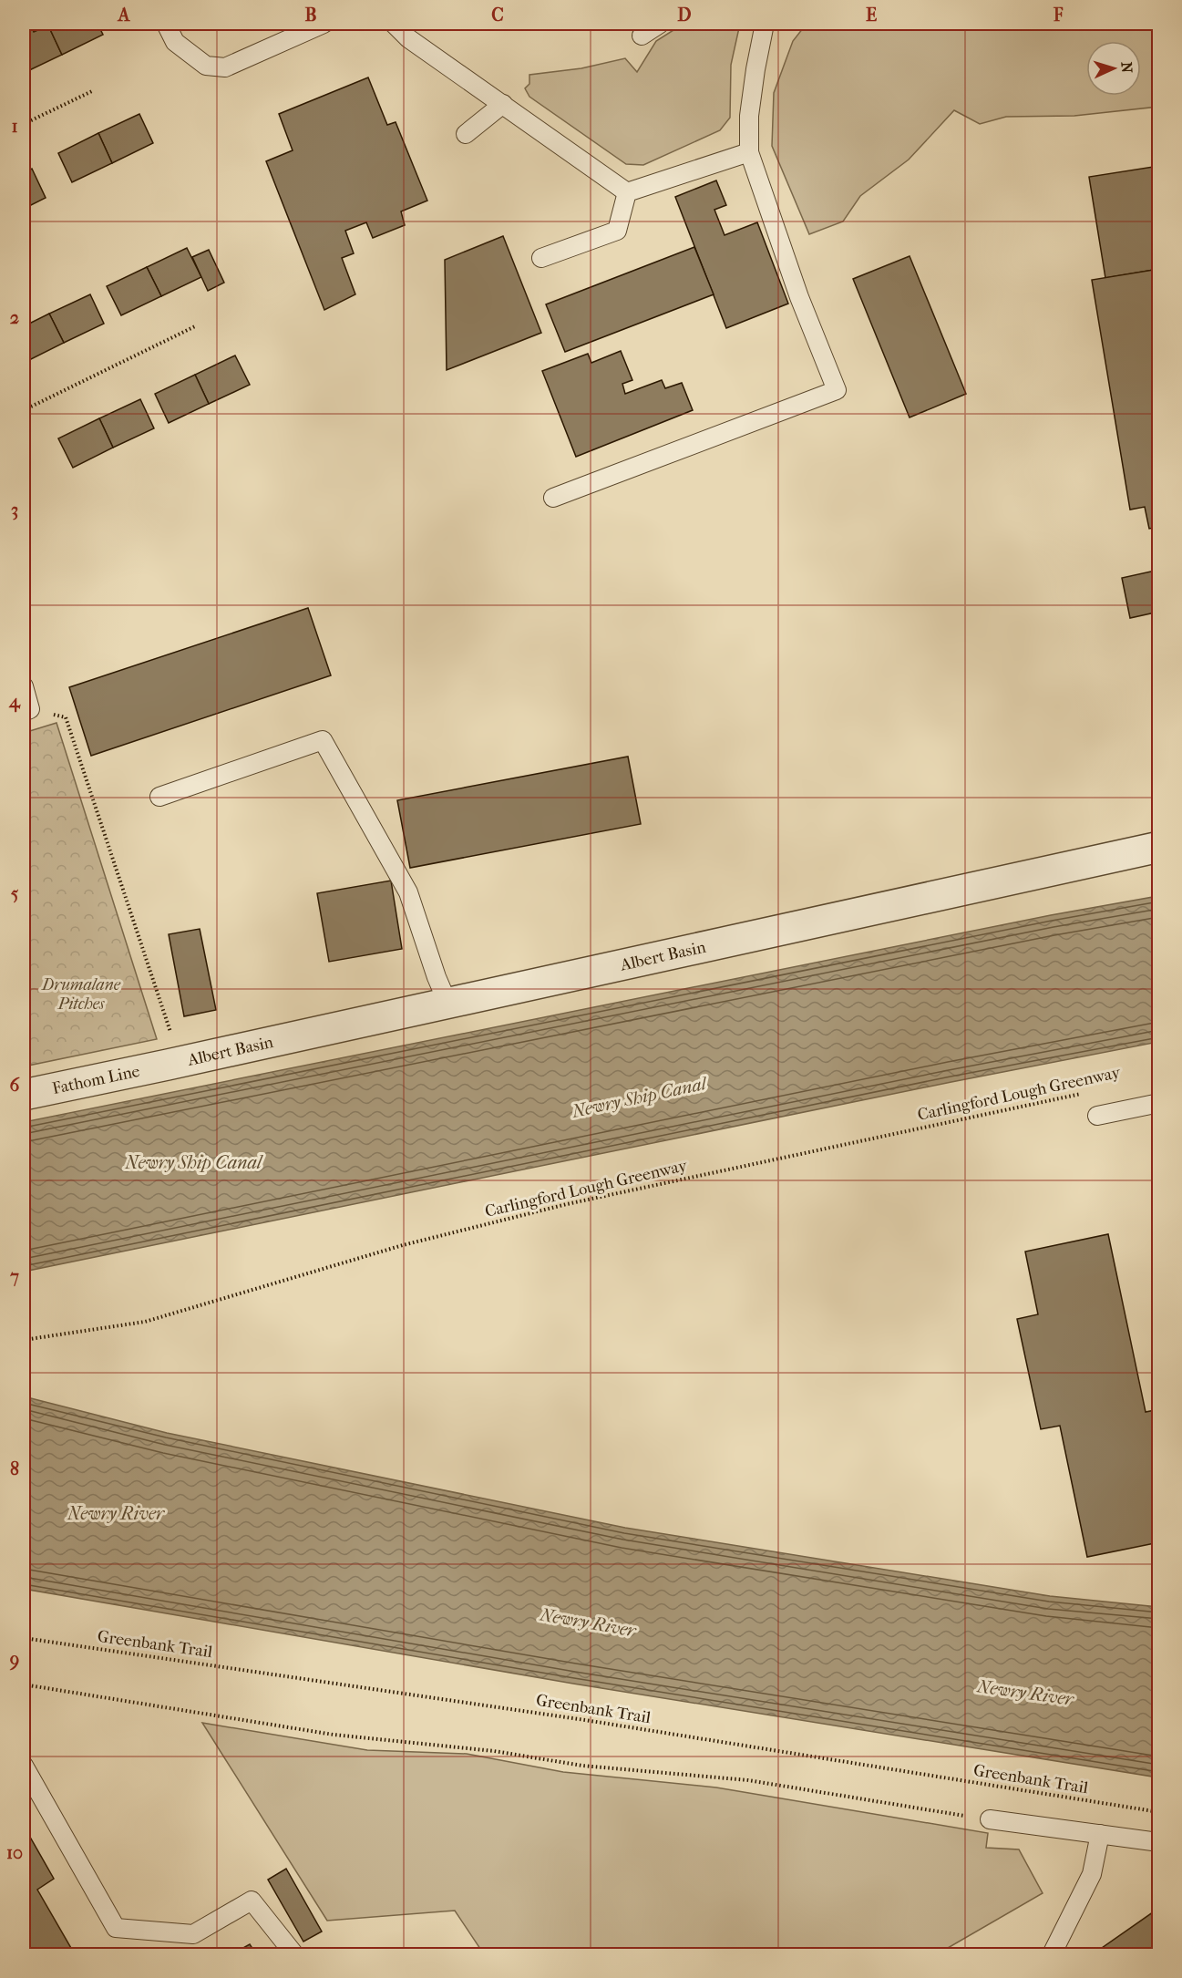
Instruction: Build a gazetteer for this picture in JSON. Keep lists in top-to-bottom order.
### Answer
{
  "streets": {
    "street": ["Albert Basin", "Fathom Line"],
    "path": ["Carlingford Lough Greenway", "Greenbank Trail"]
  },
  "crossings": [
    ["Albert Basin", "Fathom Line"]
  ],
  "water": ["Newry Ship Canal", "Newry River"],
  "parks": ["Drumalane Pitches"],
  "north": "right",
  "grid": {
    "columns": [
      "A",
      "B",
      "C",
      "D",
      "E",
      "F"
    ],
    "rows": [
      "1",
      "2",
      "3",
      "4",
      "5",
      "6",
      "7",
      "8",
      "9",
      "10"
    ]
  }
}
